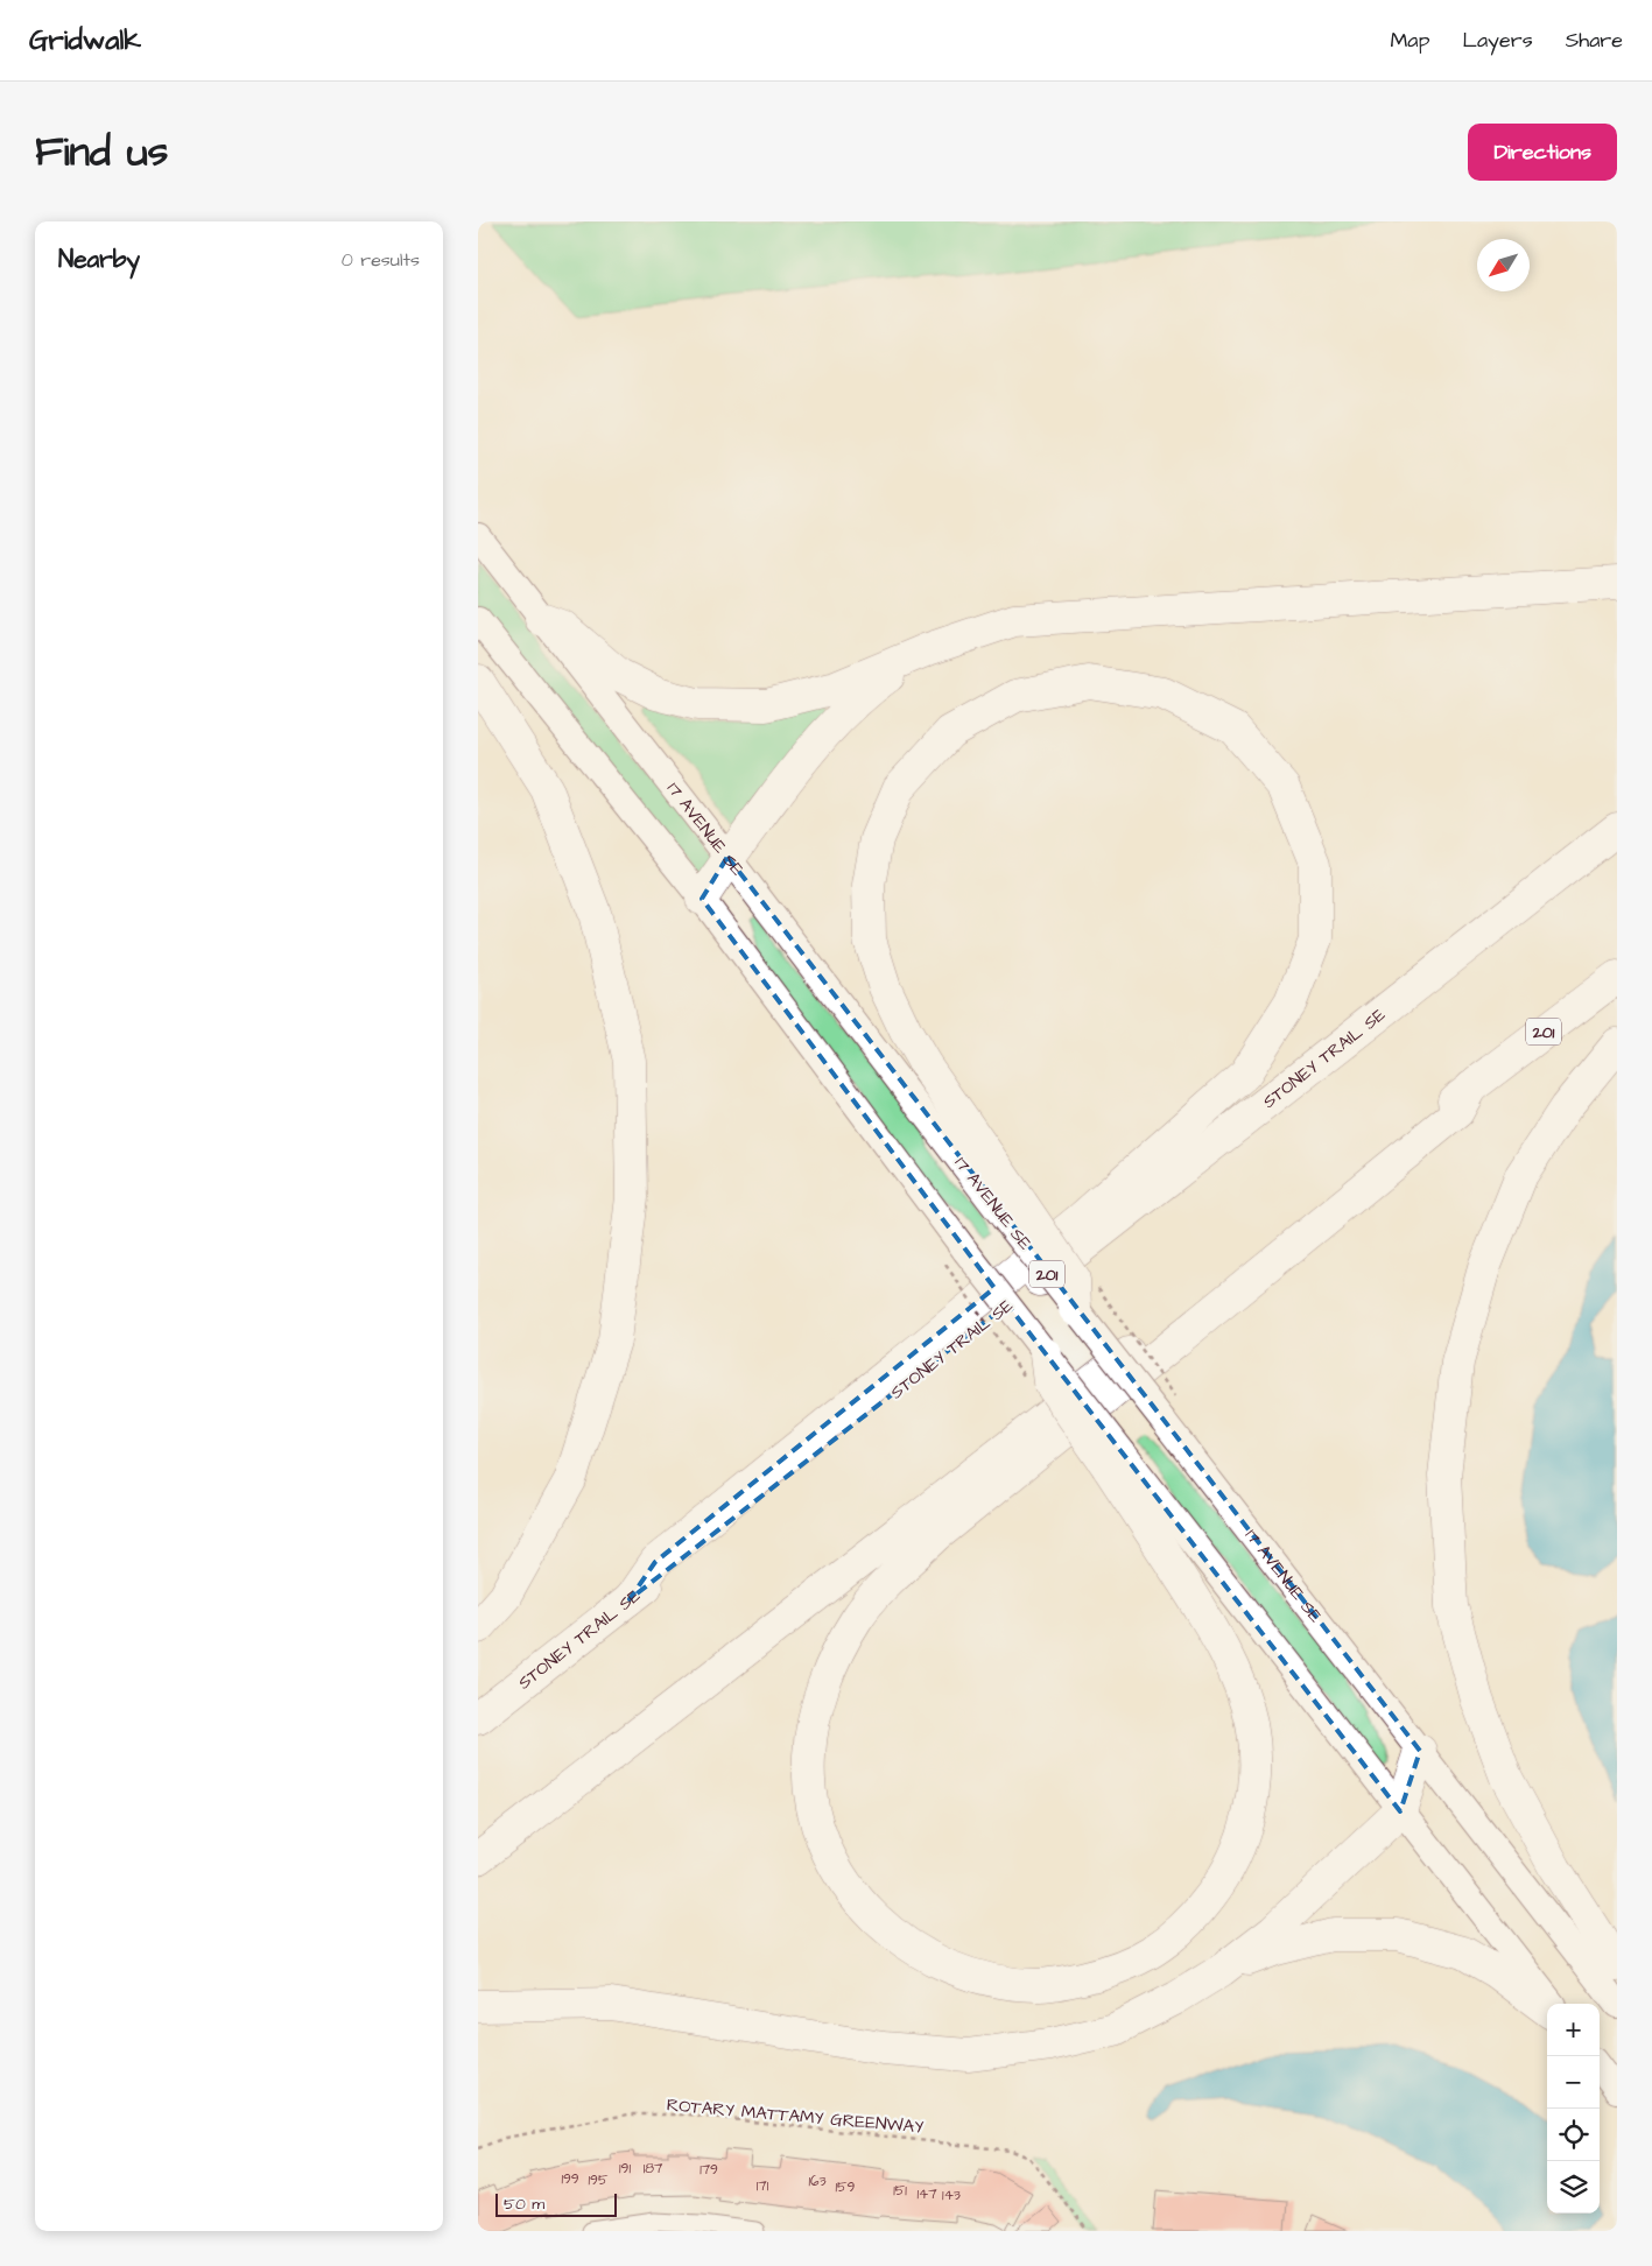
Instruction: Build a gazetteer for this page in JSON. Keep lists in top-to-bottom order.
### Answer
{
  "streets": {
    "highway": ["201", "STONEY TRAIL SE"],
    "main road": ["17 AVENUE SE"],
    "path": ["ROTARY MATTAMY GREENWAY"]
  },
  "house_numbers": [
    "191",
    "187",
    "179",
    "199",
    "195",
    "163",
    "171",
    "159",
    "151",
    "147",
    "143"
  ],
  "scale_bar": "50 m",
  "north": "bottom left",
  "page": {
    "header": "Gridwalk",
    "nav": ["Map", "Layers", "Share"],
    "title": "Find us",
    "buttons": "Directions",
    "heading": ["Nearby", "0 results"],
    "map_buttons": ["+", "−"],
    "scale": "50 m"
  }
}
